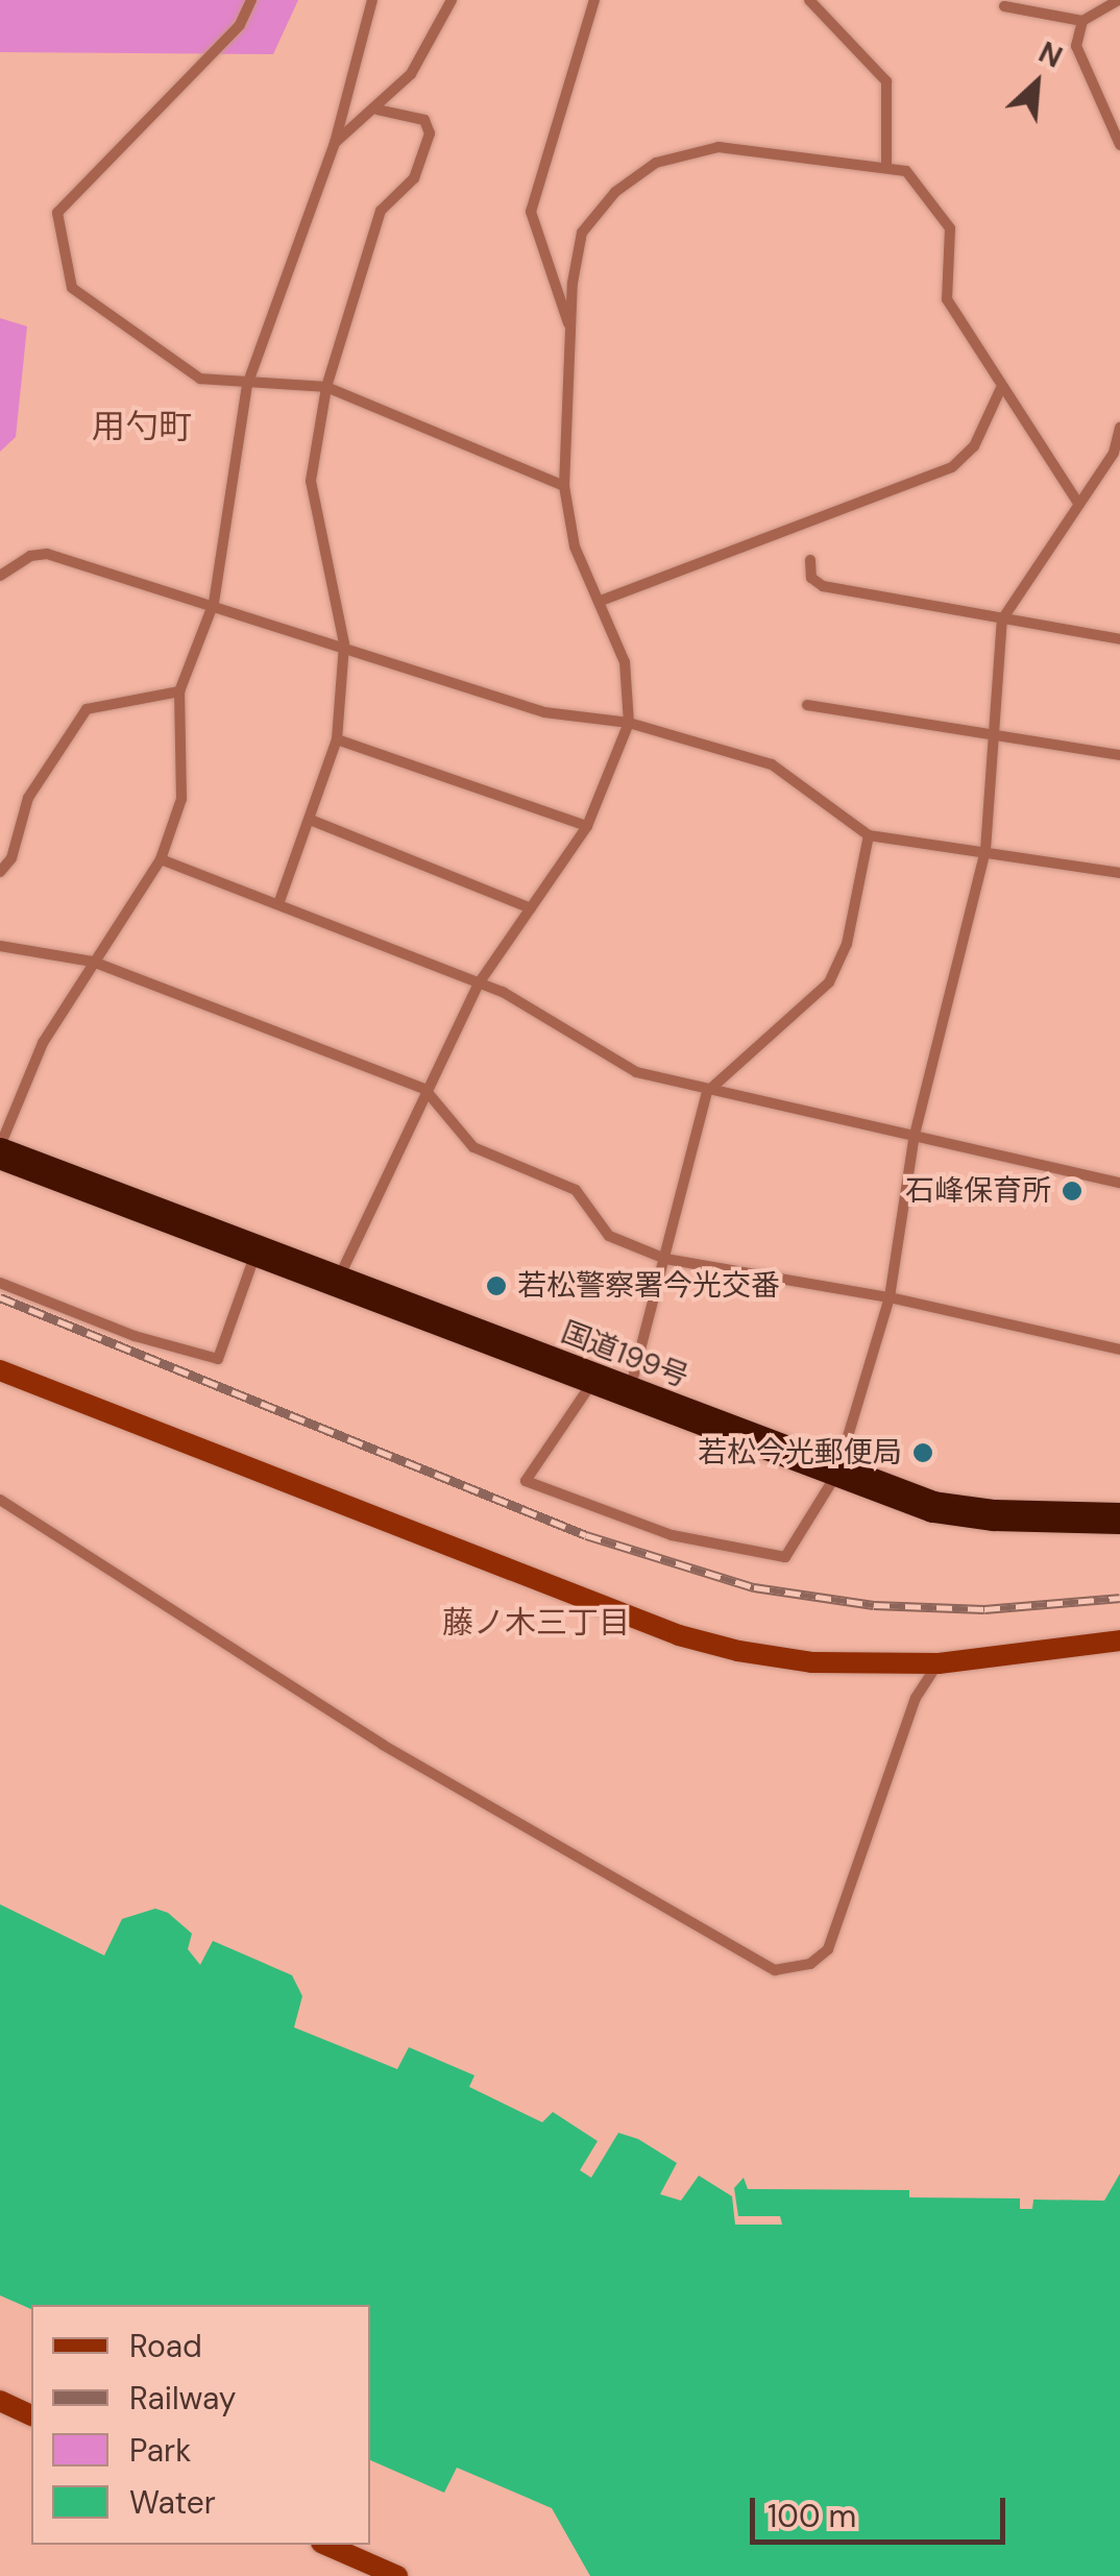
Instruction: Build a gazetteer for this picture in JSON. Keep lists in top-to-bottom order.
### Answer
{
  "streets": {
    "highway": ["国道199号"]
  },
  "districts": ["用勺町", "藤ノ木三丁目"],
  "places": ["石峰保育所", "若松警察署今光交番", "若松今光郵便局"],
  "legend": [
    "Road",
    "Railway",
    "Park",
    "Water"
  ],
  "scale_bar": "100 m",
  "north": "top right"
}
